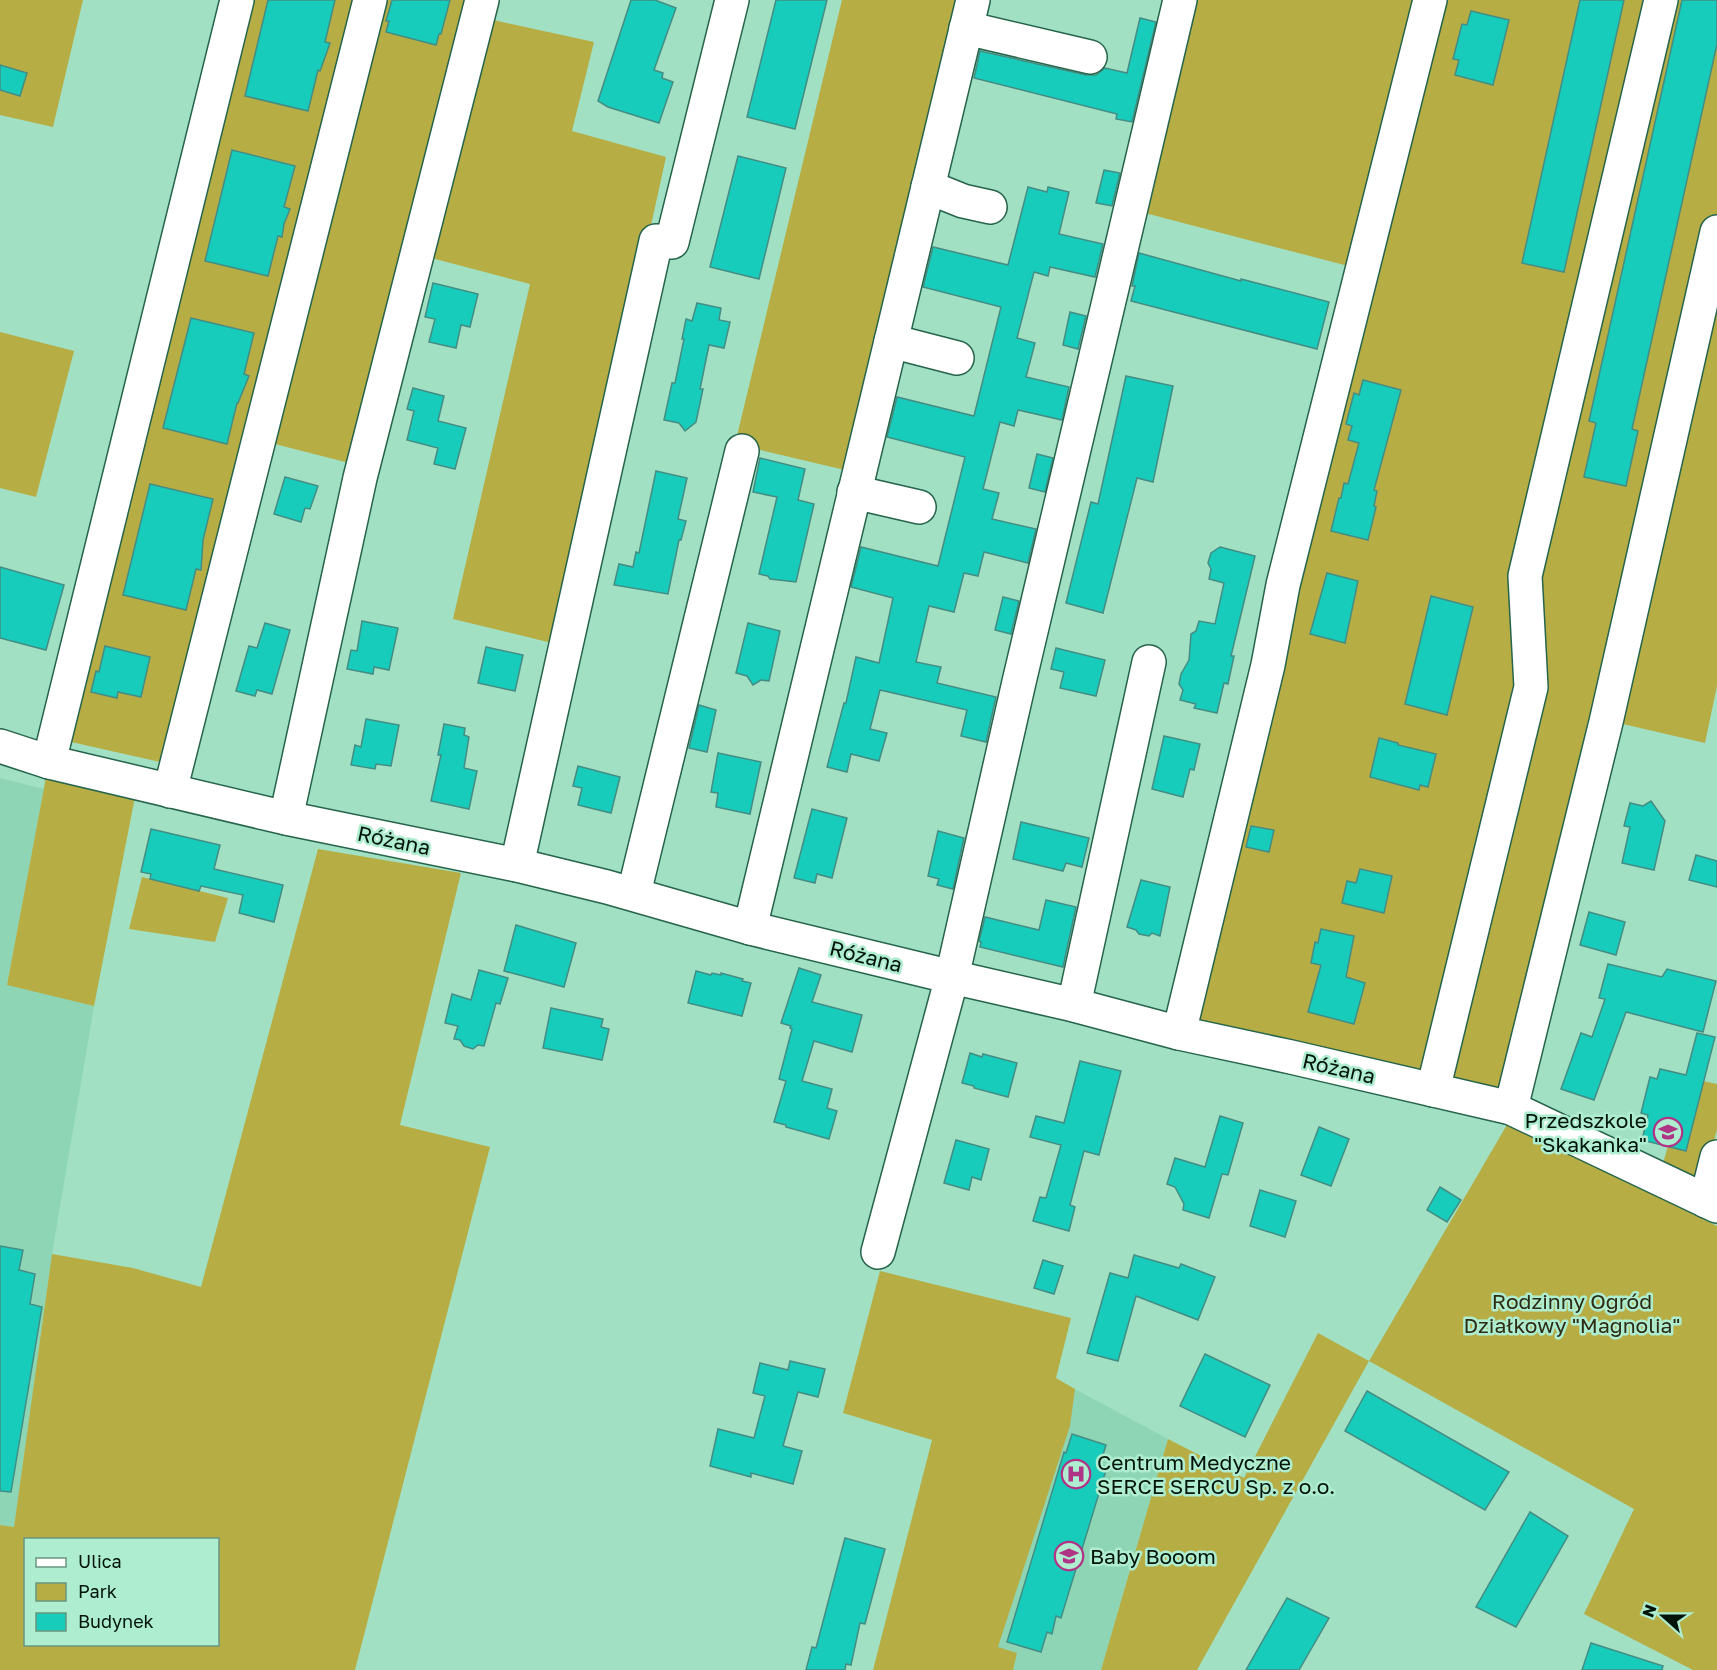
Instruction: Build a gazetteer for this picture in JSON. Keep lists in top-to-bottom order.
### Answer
{
  "streets": {
    "street": ["Różana"]
  },
  "parks": ["Rodzinny Ogród Działkowy \"Magnolia\""],
  "places": {
    "school or university": ["Przedszkole \"Skakanka\"", "Baby Booom"],
    "hospital": ["Centrum Medyczne SERCE SERCU Sp. z o.o."]
  },
  "legend": ["Ulica", "Park", "Budynek"],
  "north": "left"
}
